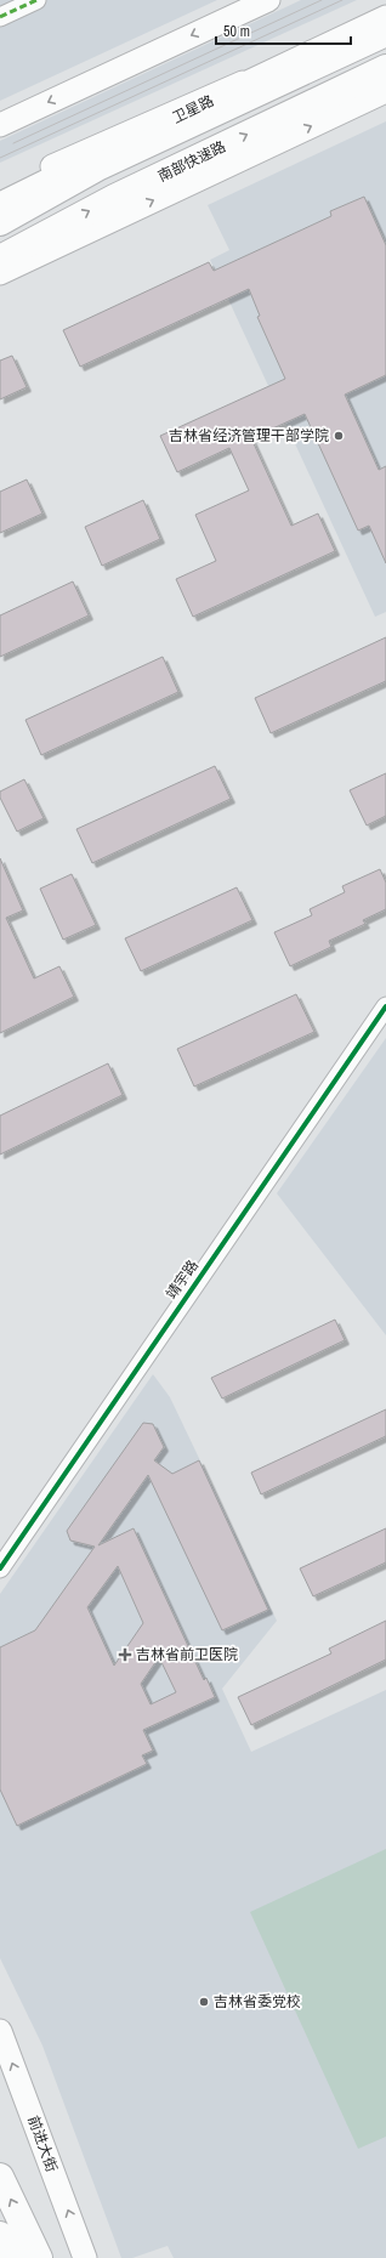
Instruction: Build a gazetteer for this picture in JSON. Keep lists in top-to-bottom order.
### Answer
{
  "streets": {
    "highway": ["南部快速路"],
    "main road": ["卫星路", "前进大街"],
    "street": ["靖宇路"]
  },
  "one_way": ["前进大街"],
  "places": {
    "other": ["吉林省经济管理干部学院", "吉林省委党校"],
    "health": ["吉林省前卫医院"]
  },
  "scale_bar": "50 m"
}
